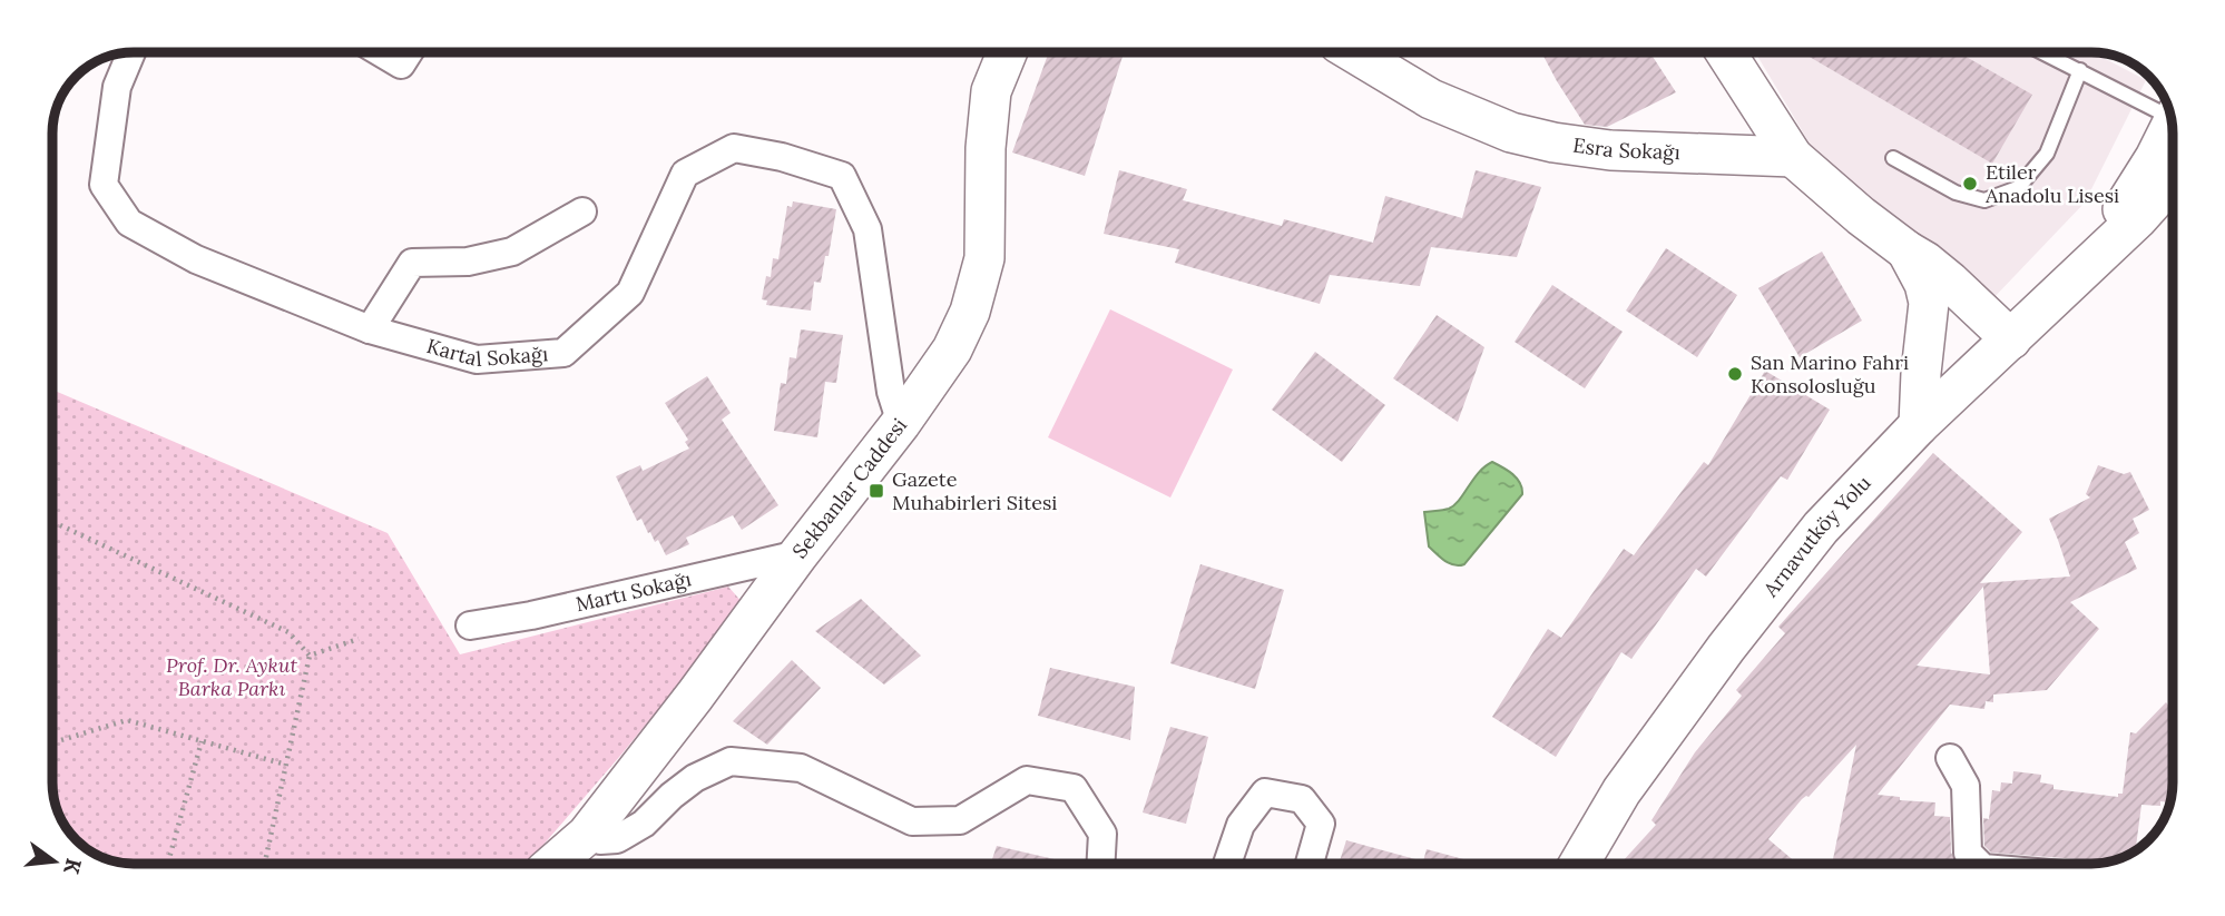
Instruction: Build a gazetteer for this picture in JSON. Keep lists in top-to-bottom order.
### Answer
{
  "streets": {
    "main road": ["Esra Sokağı", "Sekbanlar Caddesi", "Arnavutköy Yolu"],
    "street": ["Kartal Sokağı", "Martı Sokağı"]
  },
  "crossings": [
    ["Kartal Sokağı", "Sekbanlar Caddesi"],
    ["Sekbanlar Caddesi", "Martı Sokağı"]
  ],
  "parks": ["Prof. Dr. Aykut Barka Parkı"],
  "places": {
    "other": ["Etiler Anadolu Lisesi", "San Marino Fahri Konsolosluğu"],
    "transit": ["Gazete Muhabirleri Sitesi"]
  },
  "north": "right"
}
